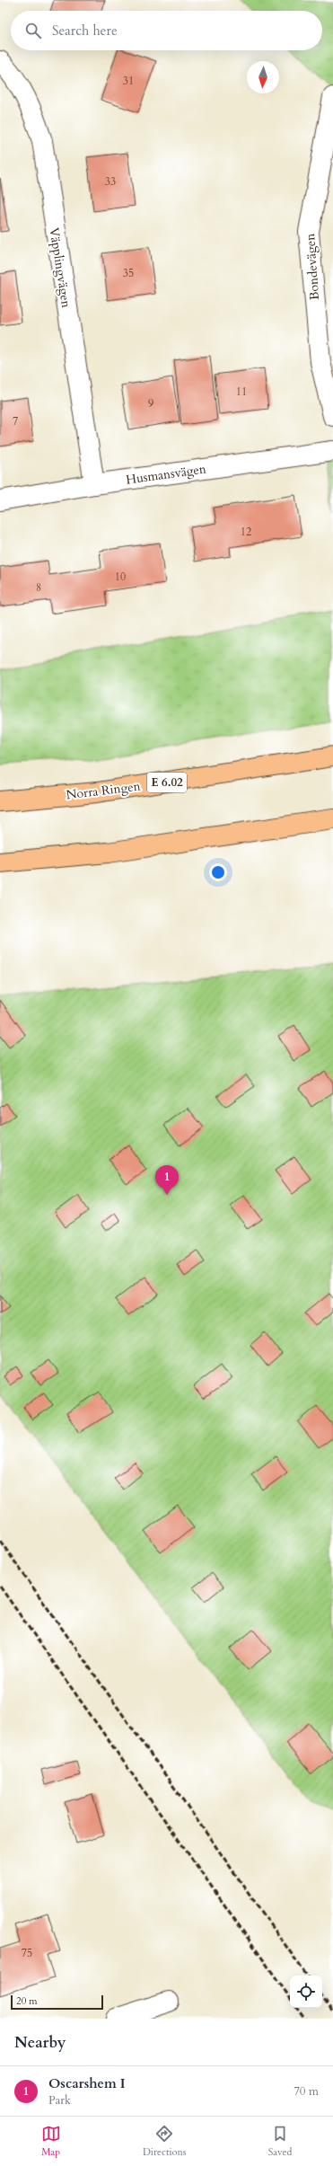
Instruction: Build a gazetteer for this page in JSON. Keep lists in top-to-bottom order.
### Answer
{
  "streets": {
    "main road": ["E 6.02", "Norra Ringen"],
    "street": ["Bondevägen", "Väpplingvägen", "Husmansvägen"]
  },
  "crossings": [
    ["Väpplingvägen", "Husmansvägen"]
  ],
  "house_numbers": [
    "31",
    "33",
    "35",
    "11",
    "9",
    "7",
    "12",
    "10",
    "8",
    "75"
  ],
  "scale_bar": "20 m",
  "north": "bottom",
  "page": {
    "search": "Search here",
    "pins": "1",
    "scale": "20 m",
    "heading": "Nearby",
    "list": [
      {
        "mark": "1",
        "name": "Oscarshem I",
        "note": "Park",
        "value": "70 m"
      }
    ],
    "nav": ["Map", "Directions", "Saved"]
  }
}
